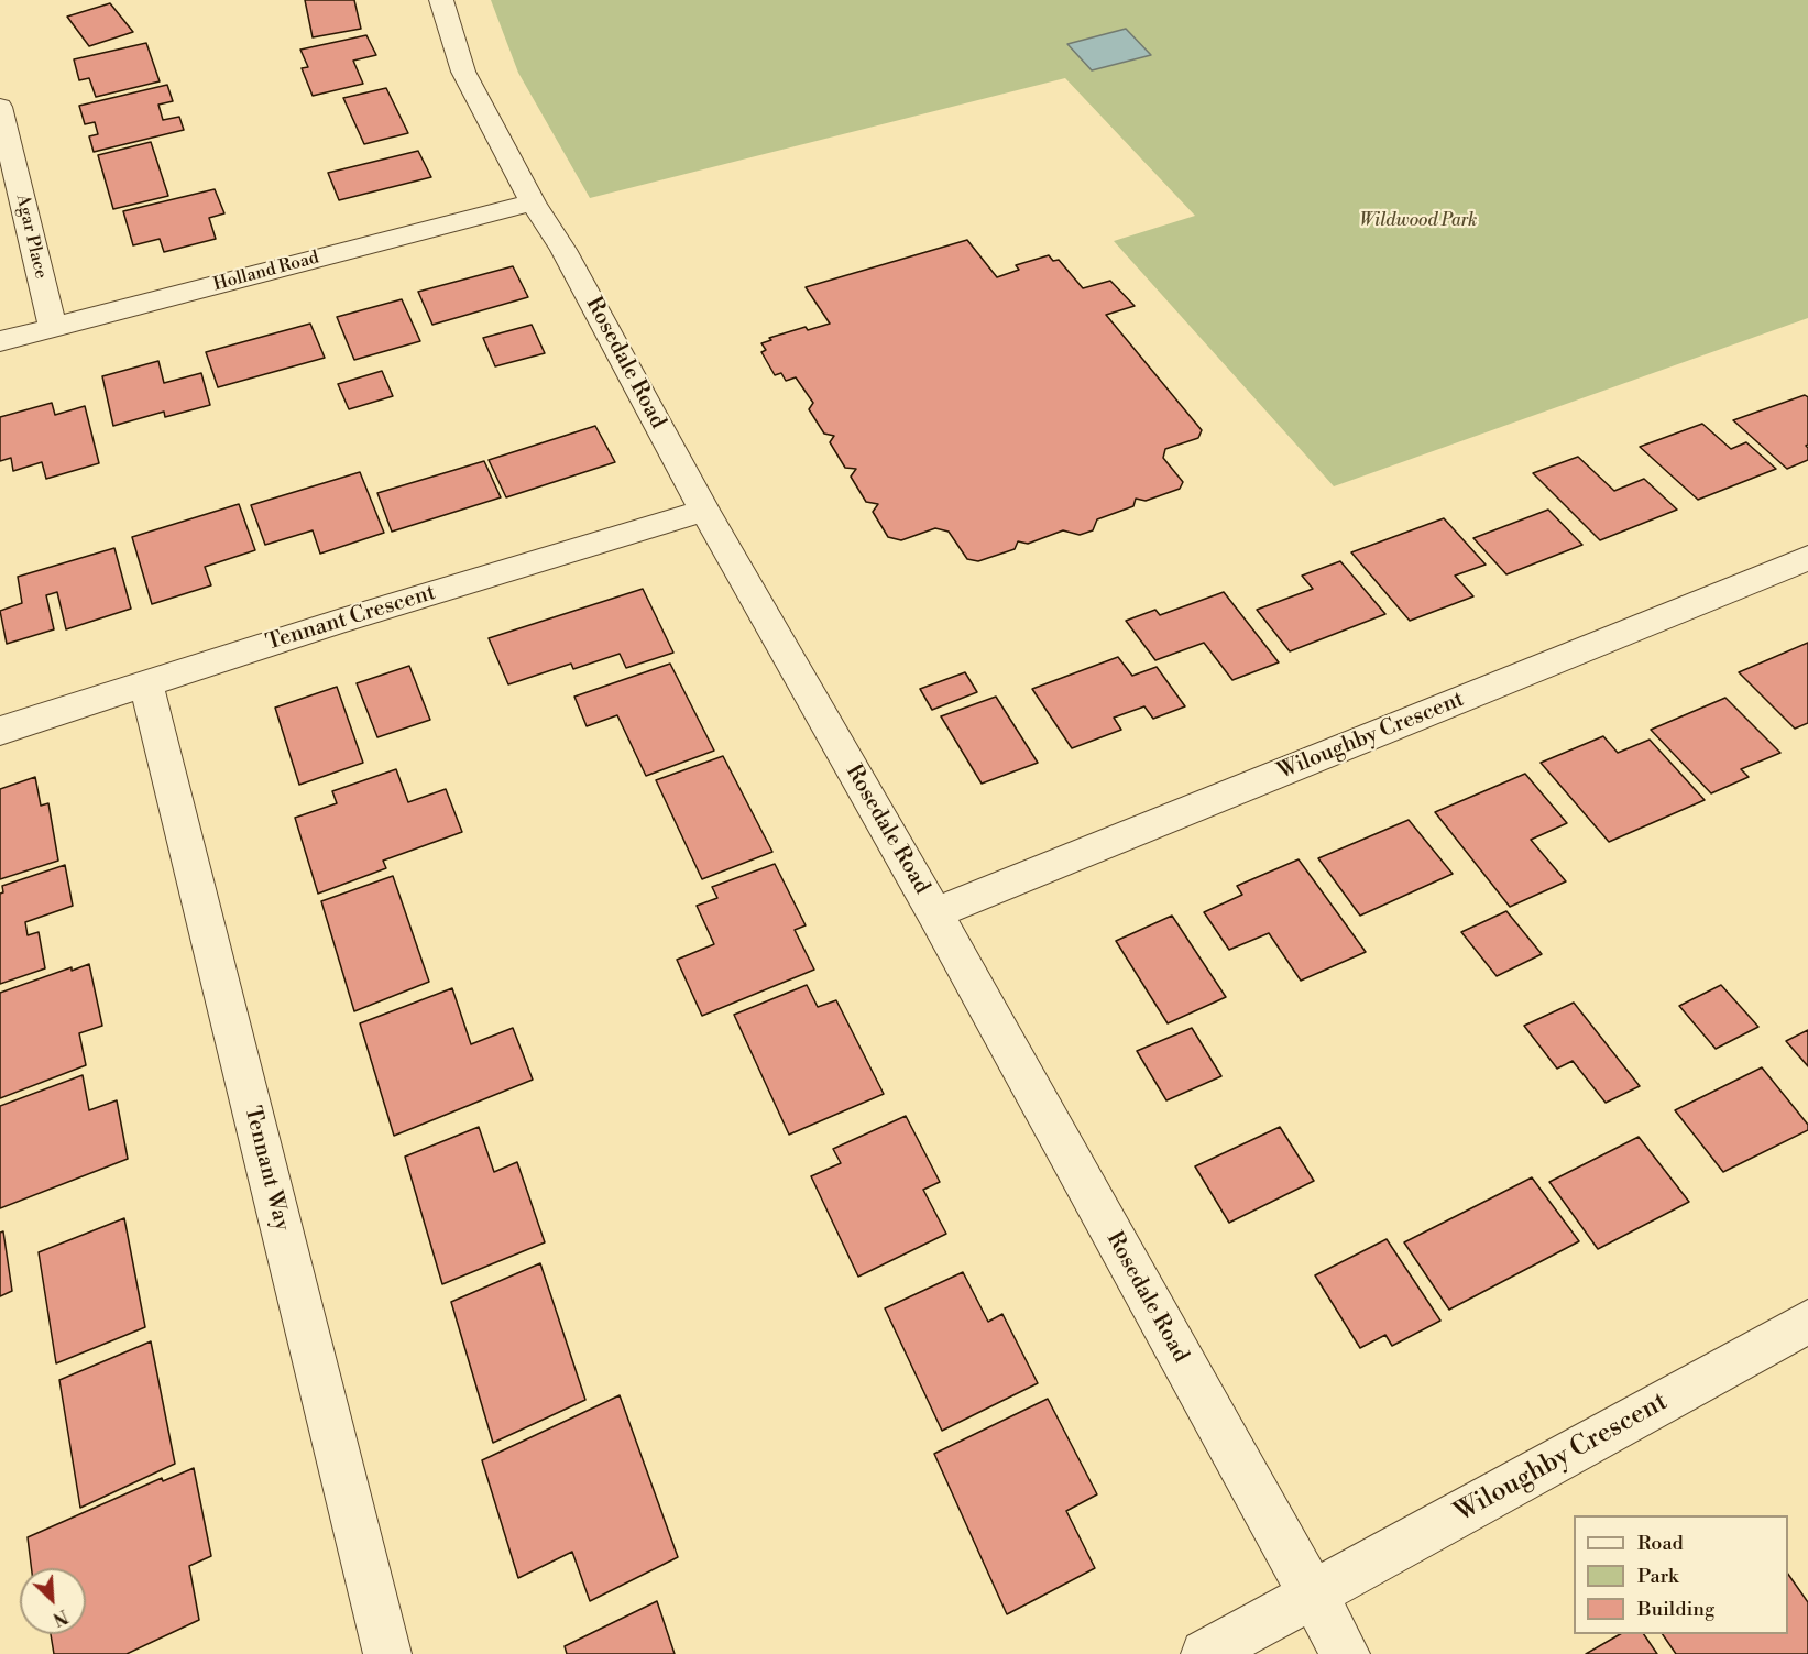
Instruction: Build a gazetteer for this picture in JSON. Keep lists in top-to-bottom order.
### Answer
{
  "streets": {
    "street": [
      "Agar Place",
      "Holland Road",
      "Rosedale Road",
      "Tennant Crescent",
      "Wiloughby Crescent",
      "Tennant Way"
    ]
  },
  "crossings": [
    ["Agar Place", "Holland Road"],
    ["Holland Road", "Rosedale Road"],
    ["Rosedale Road", "Tennant Crescent"],
    ["Rosedale Road", "Wiloughby Crescent"],
    ["Tennant Crescent", "Tennant Way"]
  ],
  "parks": ["Wildwood Park"],
  "legend": ["Road", "Park", "Building"],
  "north": "bottom right"
}
